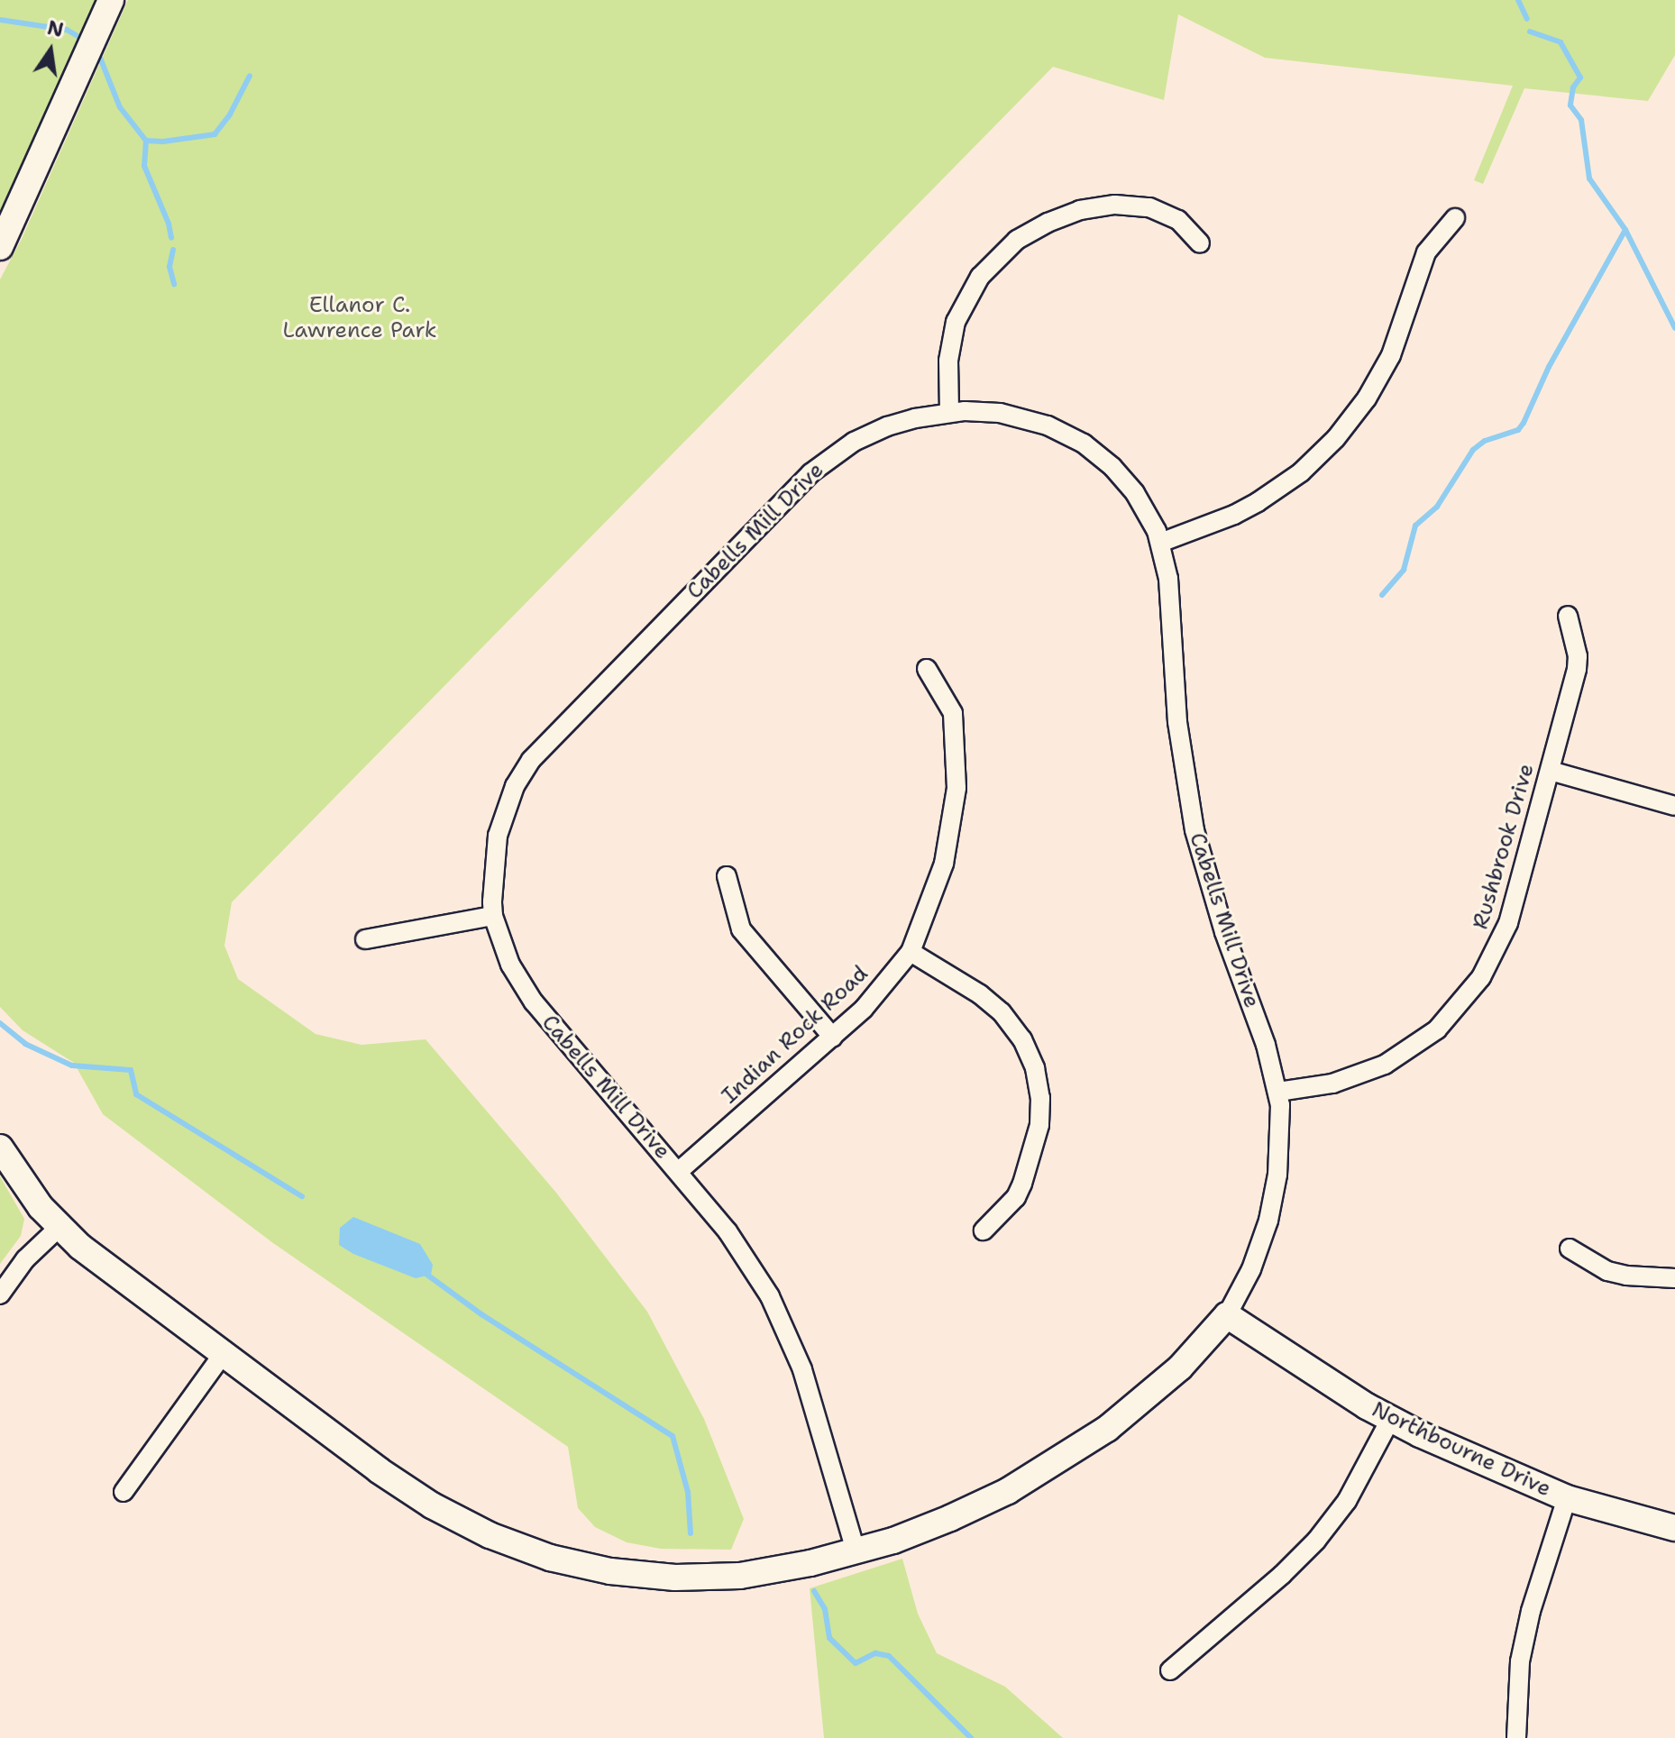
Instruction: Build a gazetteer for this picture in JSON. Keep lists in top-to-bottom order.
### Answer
{
  "streets": {
    "street": [
      "Cabells Mill Drive",
      "Rushbrook Drive",
      "Indian Rock Road",
      "Northbourne Drive"
    ]
  },
  "crossings": [
    ["Cabells Mill Drive", "Rushbrook Drive"],
    ["Cabells Mill Drive", "Indian Rock Road"],
    ["Cabells Mill Drive", "Northbourne Drive"]
  ],
  "parks": ["Ellanor C. Lawrence Park"],
  "north": "top"
}
